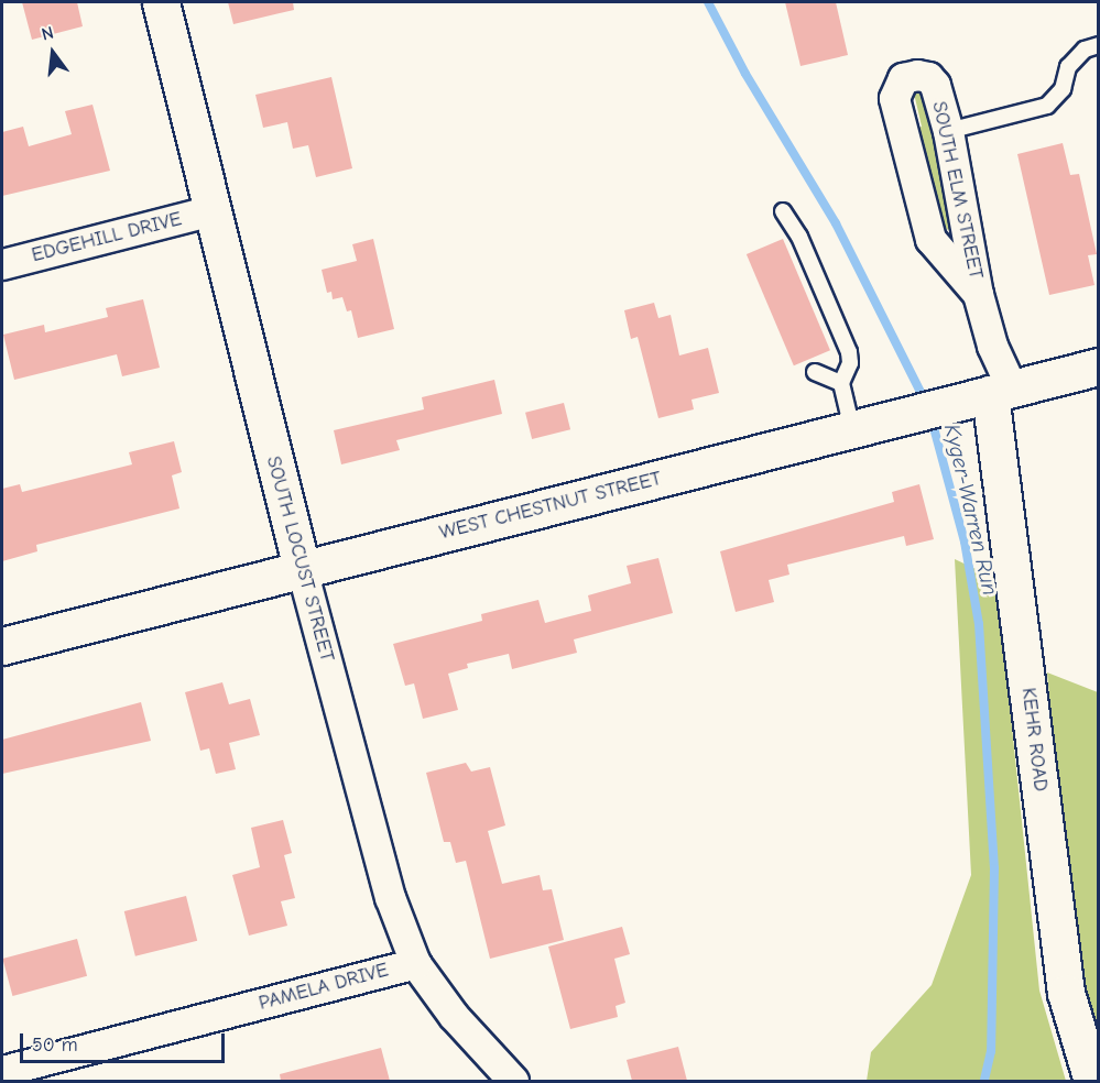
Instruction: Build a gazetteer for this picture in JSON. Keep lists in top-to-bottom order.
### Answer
{
  "streets": {
    "street": [
      "SOUTH ELM STREET",
      "EDGEHILL DRIVE",
      "WEST CHESTNUT STREET",
      "SOUTH LOCUST STREET",
      "KEHR ROAD",
      "PAMELA DRIVE"
    ]
  },
  "crossings": [
    ["SOUTH ELM STREET", "WEST CHESTNUT STREET"],
    ["SOUTH ELM STREET", "KEHR ROAD"],
    ["EDGEHILL DRIVE", "SOUTH LOCUST STREET"],
    ["WEST CHESTNUT STREET", "SOUTH LOCUST STREET"],
    ["WEST CHESTNUT STREET", "KEHR ROAD"],
    ["SOUTH LOCUST STREET", "PAMELA DRIVE"]
  ],
  "water": ["Kyger-Warren Run"],
  "scale_bar": "50 m",
  "north": "top"
}
